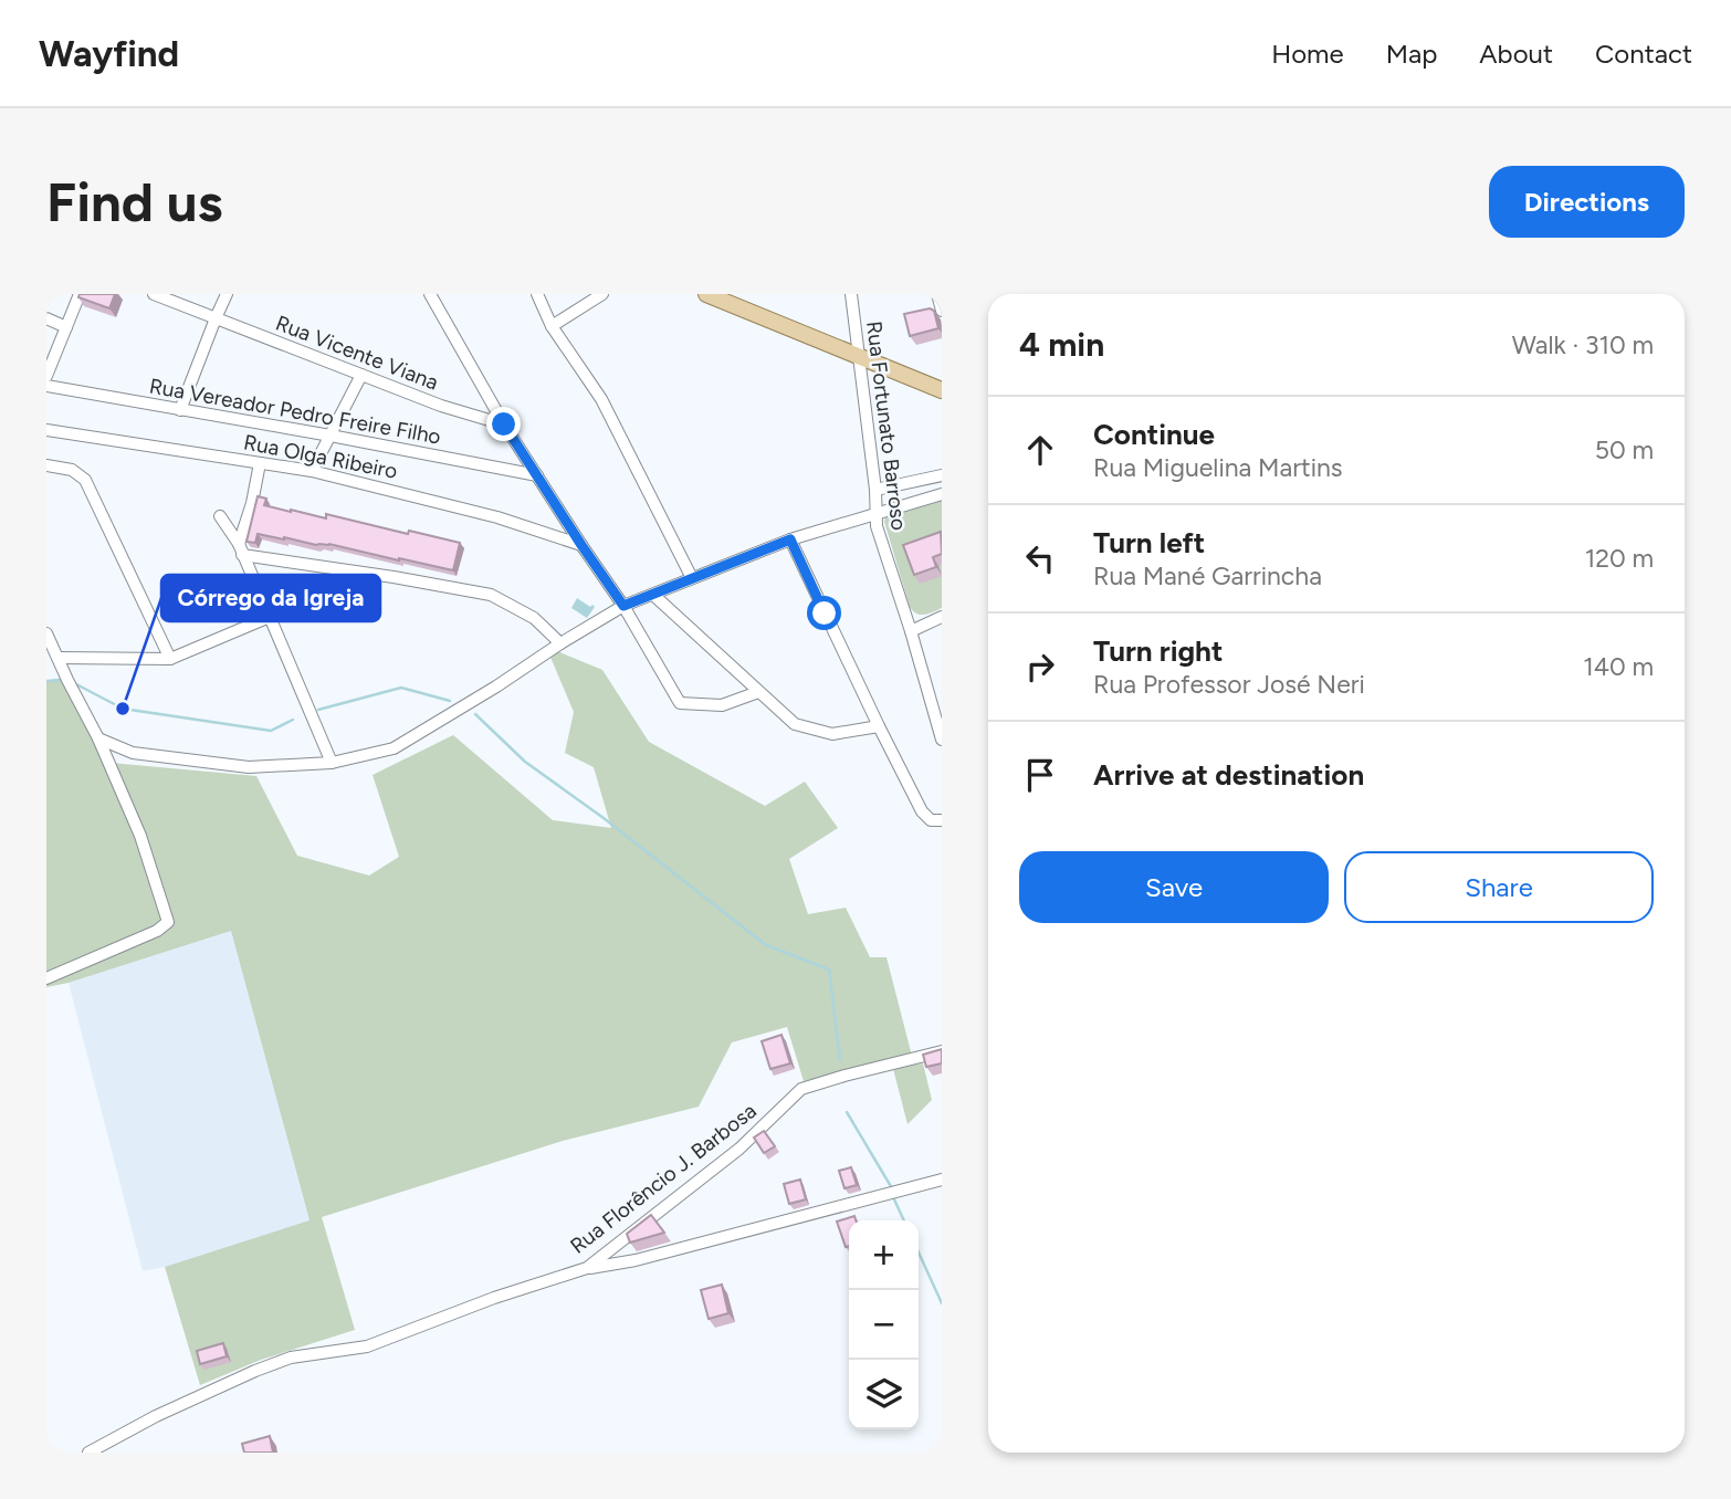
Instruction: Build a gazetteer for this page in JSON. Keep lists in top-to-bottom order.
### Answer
{
  "streets": {
    "street": [
      "Rua Vicente Viana",
      "Rua Vereador Pedro Freire Filho",
      "Rua Fortunato Barroso",
      "Rua Olga Ribeiro",
      "Rua Florêncio J. Barbosa"
    ]
  },
  "places": ["Córrego da Igreja"],
  "page": {
    "header": "Wayfind",
    "nav": [
      "Home",
      "Map",
      "About",
      "Contact"
    ],
    "buttons": [
      "Directions",
      ["Save", "Share"]
    ],
    "title": "Find us",
    "heading": ["4 min", "Walk · 310 m"],
    "list": [
      ["Continue", "Rua Miguelina Martins", "50 m"],
      ["Turn left", "Rua Mané Garrincha", "120 m"],
      ["Turn right", "Rua Professor José Neri", "140 m"],
      "Arrive at destination"
    ],
    "map_buttons": ["+", "−"]
  }
}
